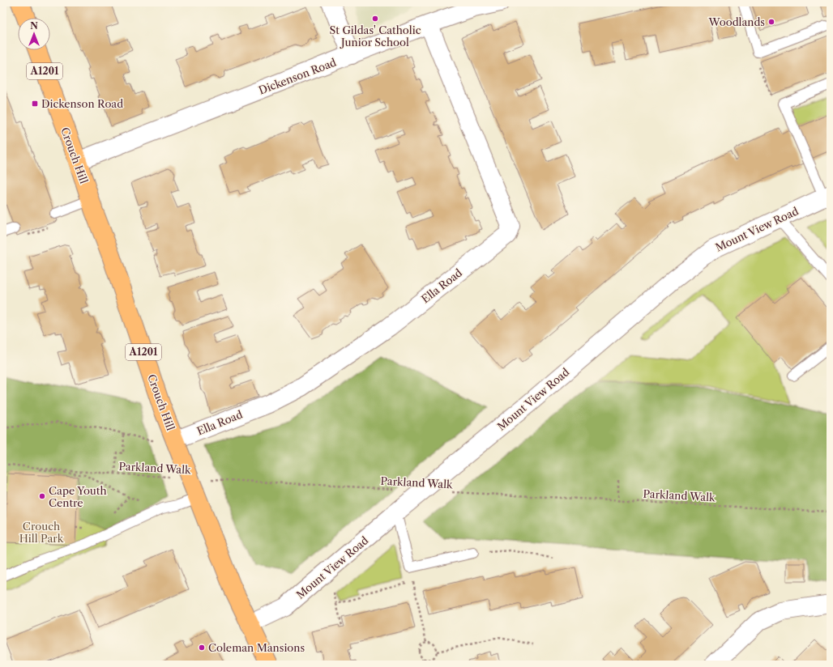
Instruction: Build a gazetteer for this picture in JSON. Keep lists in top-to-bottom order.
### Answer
{
  "streets": {
    "main road": ["A1201", "Crouch Hill"],
    "street": ["Dickenson Road", "Mount View Road", "Ella Road"],
    "path": ["Parkland Walk"]
  },
  "crossings": [
    ["Dickenson Road", "Crouch Hill"],
    ["Dickenson Road", "Ella Road"],
    ["Crouch Hill", "Mount View Road"],
    ["Crouch Hill", "Ella Road"],
    ["Crouch Hill", "Parkland Walk"]
  ],
  "parks": ["Crouch Hill Park"],
  "places": {
    "other": [
      "St Gildas' Catholic Junior School",
      "Woodlands",
      "Cape Youth Centre",
      "Coleman Mansions"
    ],
    "transit": ["Dickenson Road"]
  },
  "north": "top"
}
